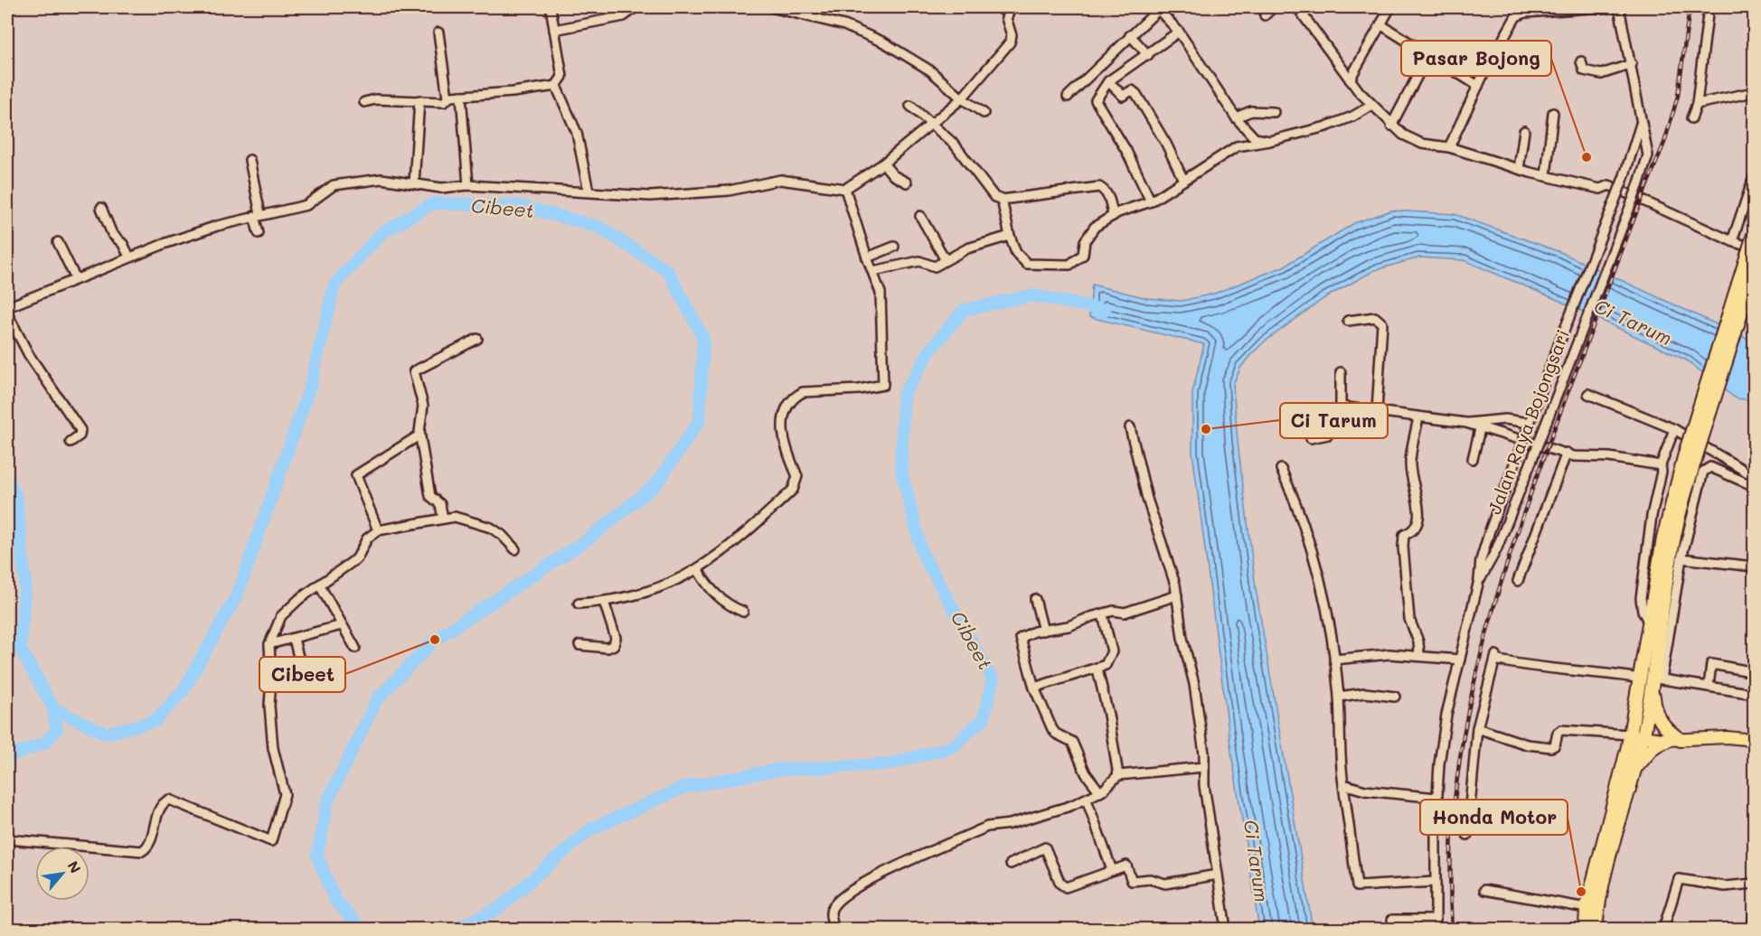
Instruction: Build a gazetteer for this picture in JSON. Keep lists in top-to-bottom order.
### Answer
{
  "streets": {
    "street": ["Jalan Raya Bojongsari"]
  },
  "water": ["Cibeet", "Ci Tarum"],
  "places": [
    "Pasar Bojong",
    "Ci Tarum",
    "Cibeet",
    "Honda Motor"
  ],
  "north": "top right"
}
